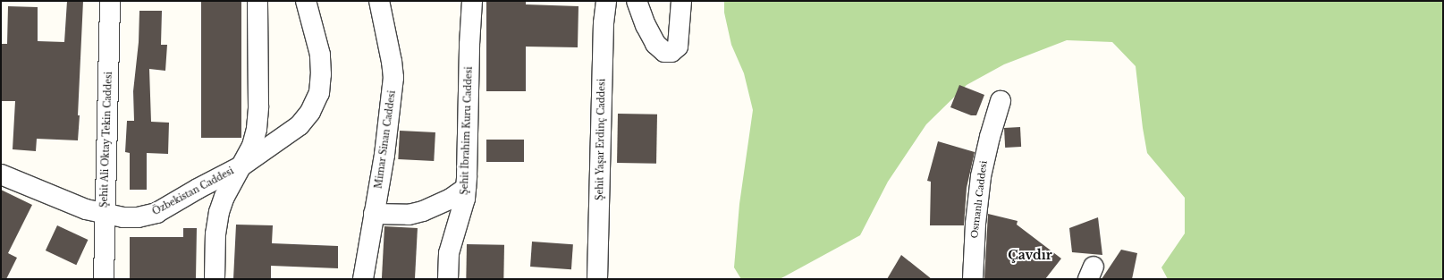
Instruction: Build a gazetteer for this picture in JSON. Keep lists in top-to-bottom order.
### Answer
{
  "streets": {
    "street": [
      "Şehit İbrahim Kuru Caddesi",
      "Şehit Ali Oktay Tekin Caddesi",
      "Mimar Sinan Caddesi",
      "Şehit Yaşar Erdinç Caddesi",
      "Özbekistan Caddesi",
      "Osmanlı Caddesi"
    ]
  },
  "crossings": [
    ["Şehit Ali Oktay Tekin Caddesi", "Özbekistan Caddesi"]
  ],
  "districts": ["Çavdır"]
}
